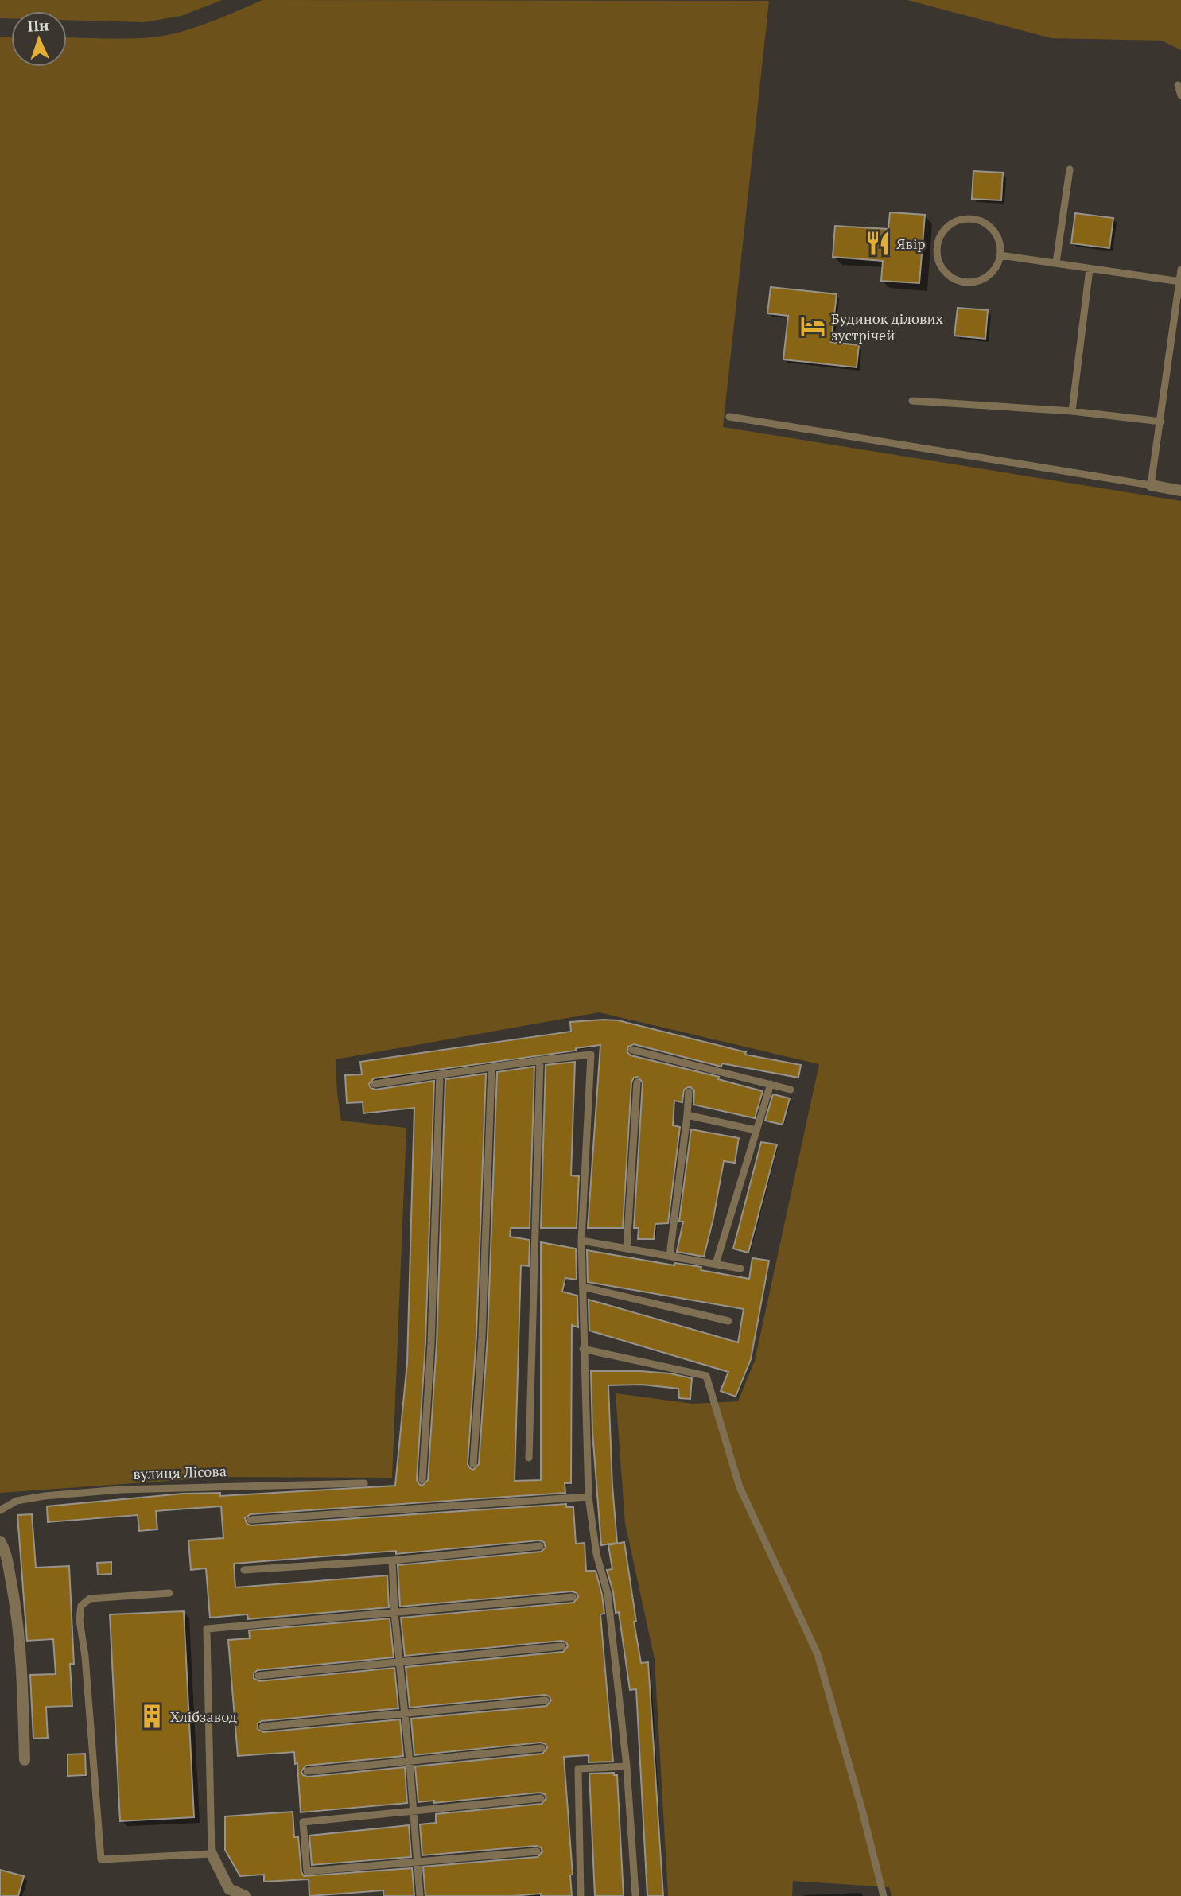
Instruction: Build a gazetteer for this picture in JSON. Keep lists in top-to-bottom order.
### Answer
{
  "streets": {
    "lane": ["вулиця Лісова"]
  },
  "places": {
    "restaurant": ["Явір"],
    "hotel": ["Будинок ділових зустрічей"],
    "building": ["Хлібзавод"]
  },
  "north": "top"
}
